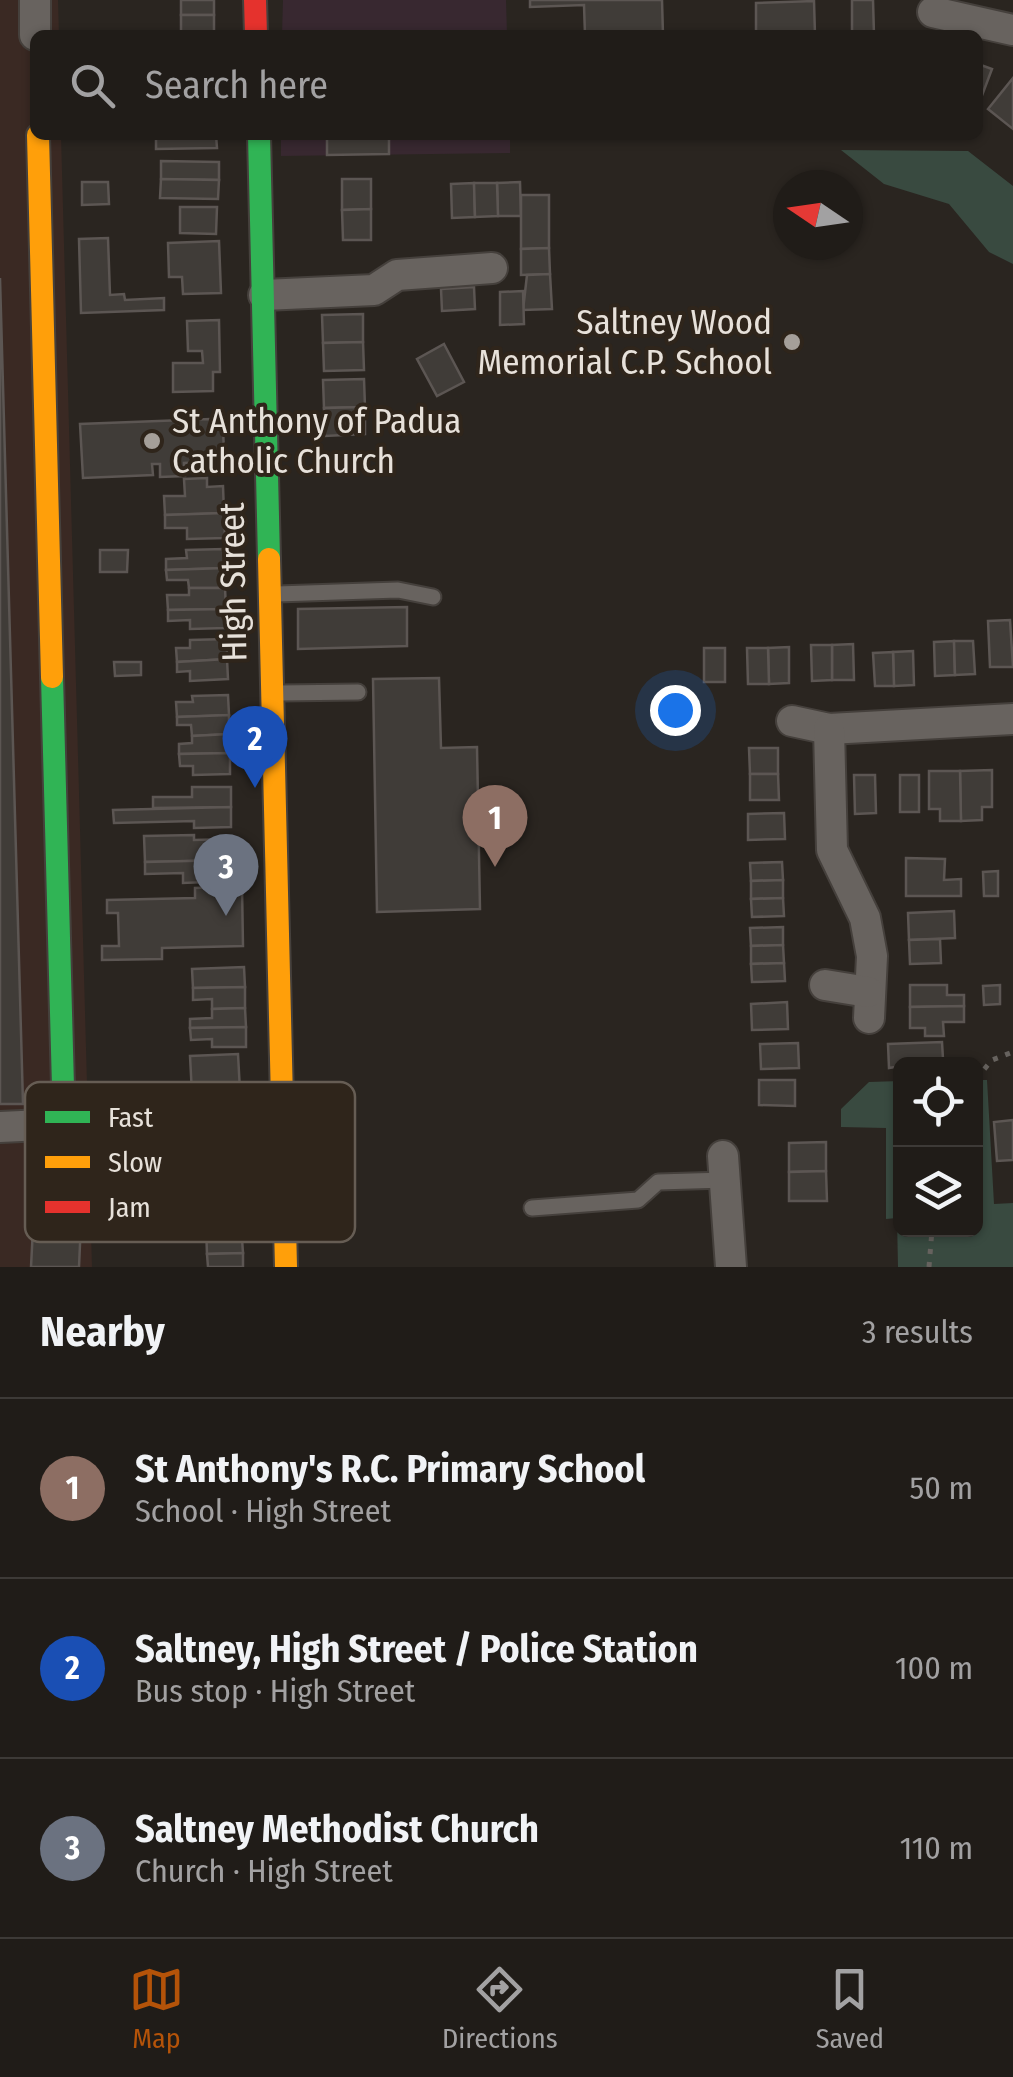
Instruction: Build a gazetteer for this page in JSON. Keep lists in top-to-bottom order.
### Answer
{
  "streets": {
    "street": ["High Street"]
  },
  "places": ["Saltney Wood Memorial C.P. School", "St Anthony of Padua Catholic Church"],
  "legend": ["Fast", "Slow", "Jam"],
  "north": "left",
  "page": {
    "search": "Search here",
    "pins": ["2", "1", "3"],
    "heading": ["Nearby", "3 results"],
    "list": [
      {
        "mark": "1",
        "name": "St Anthony's R.C. Primary School",
        "note": "School · High Street",
        "value": "50 m"
      },
      {
        "mark": "2",
        "name": "Saltney, High Street / Police Station",
        "note": "Bus stop · High Street",
        "value": "100 m"
      },
      {
        "mark": "3",
        "name": "Saltney Methodist Church",
        "note": "Church · High Street",
        "value": "110 m"
      }
    ],
    "nav": ["Map", "Directions", "Saved"]
  }
}
